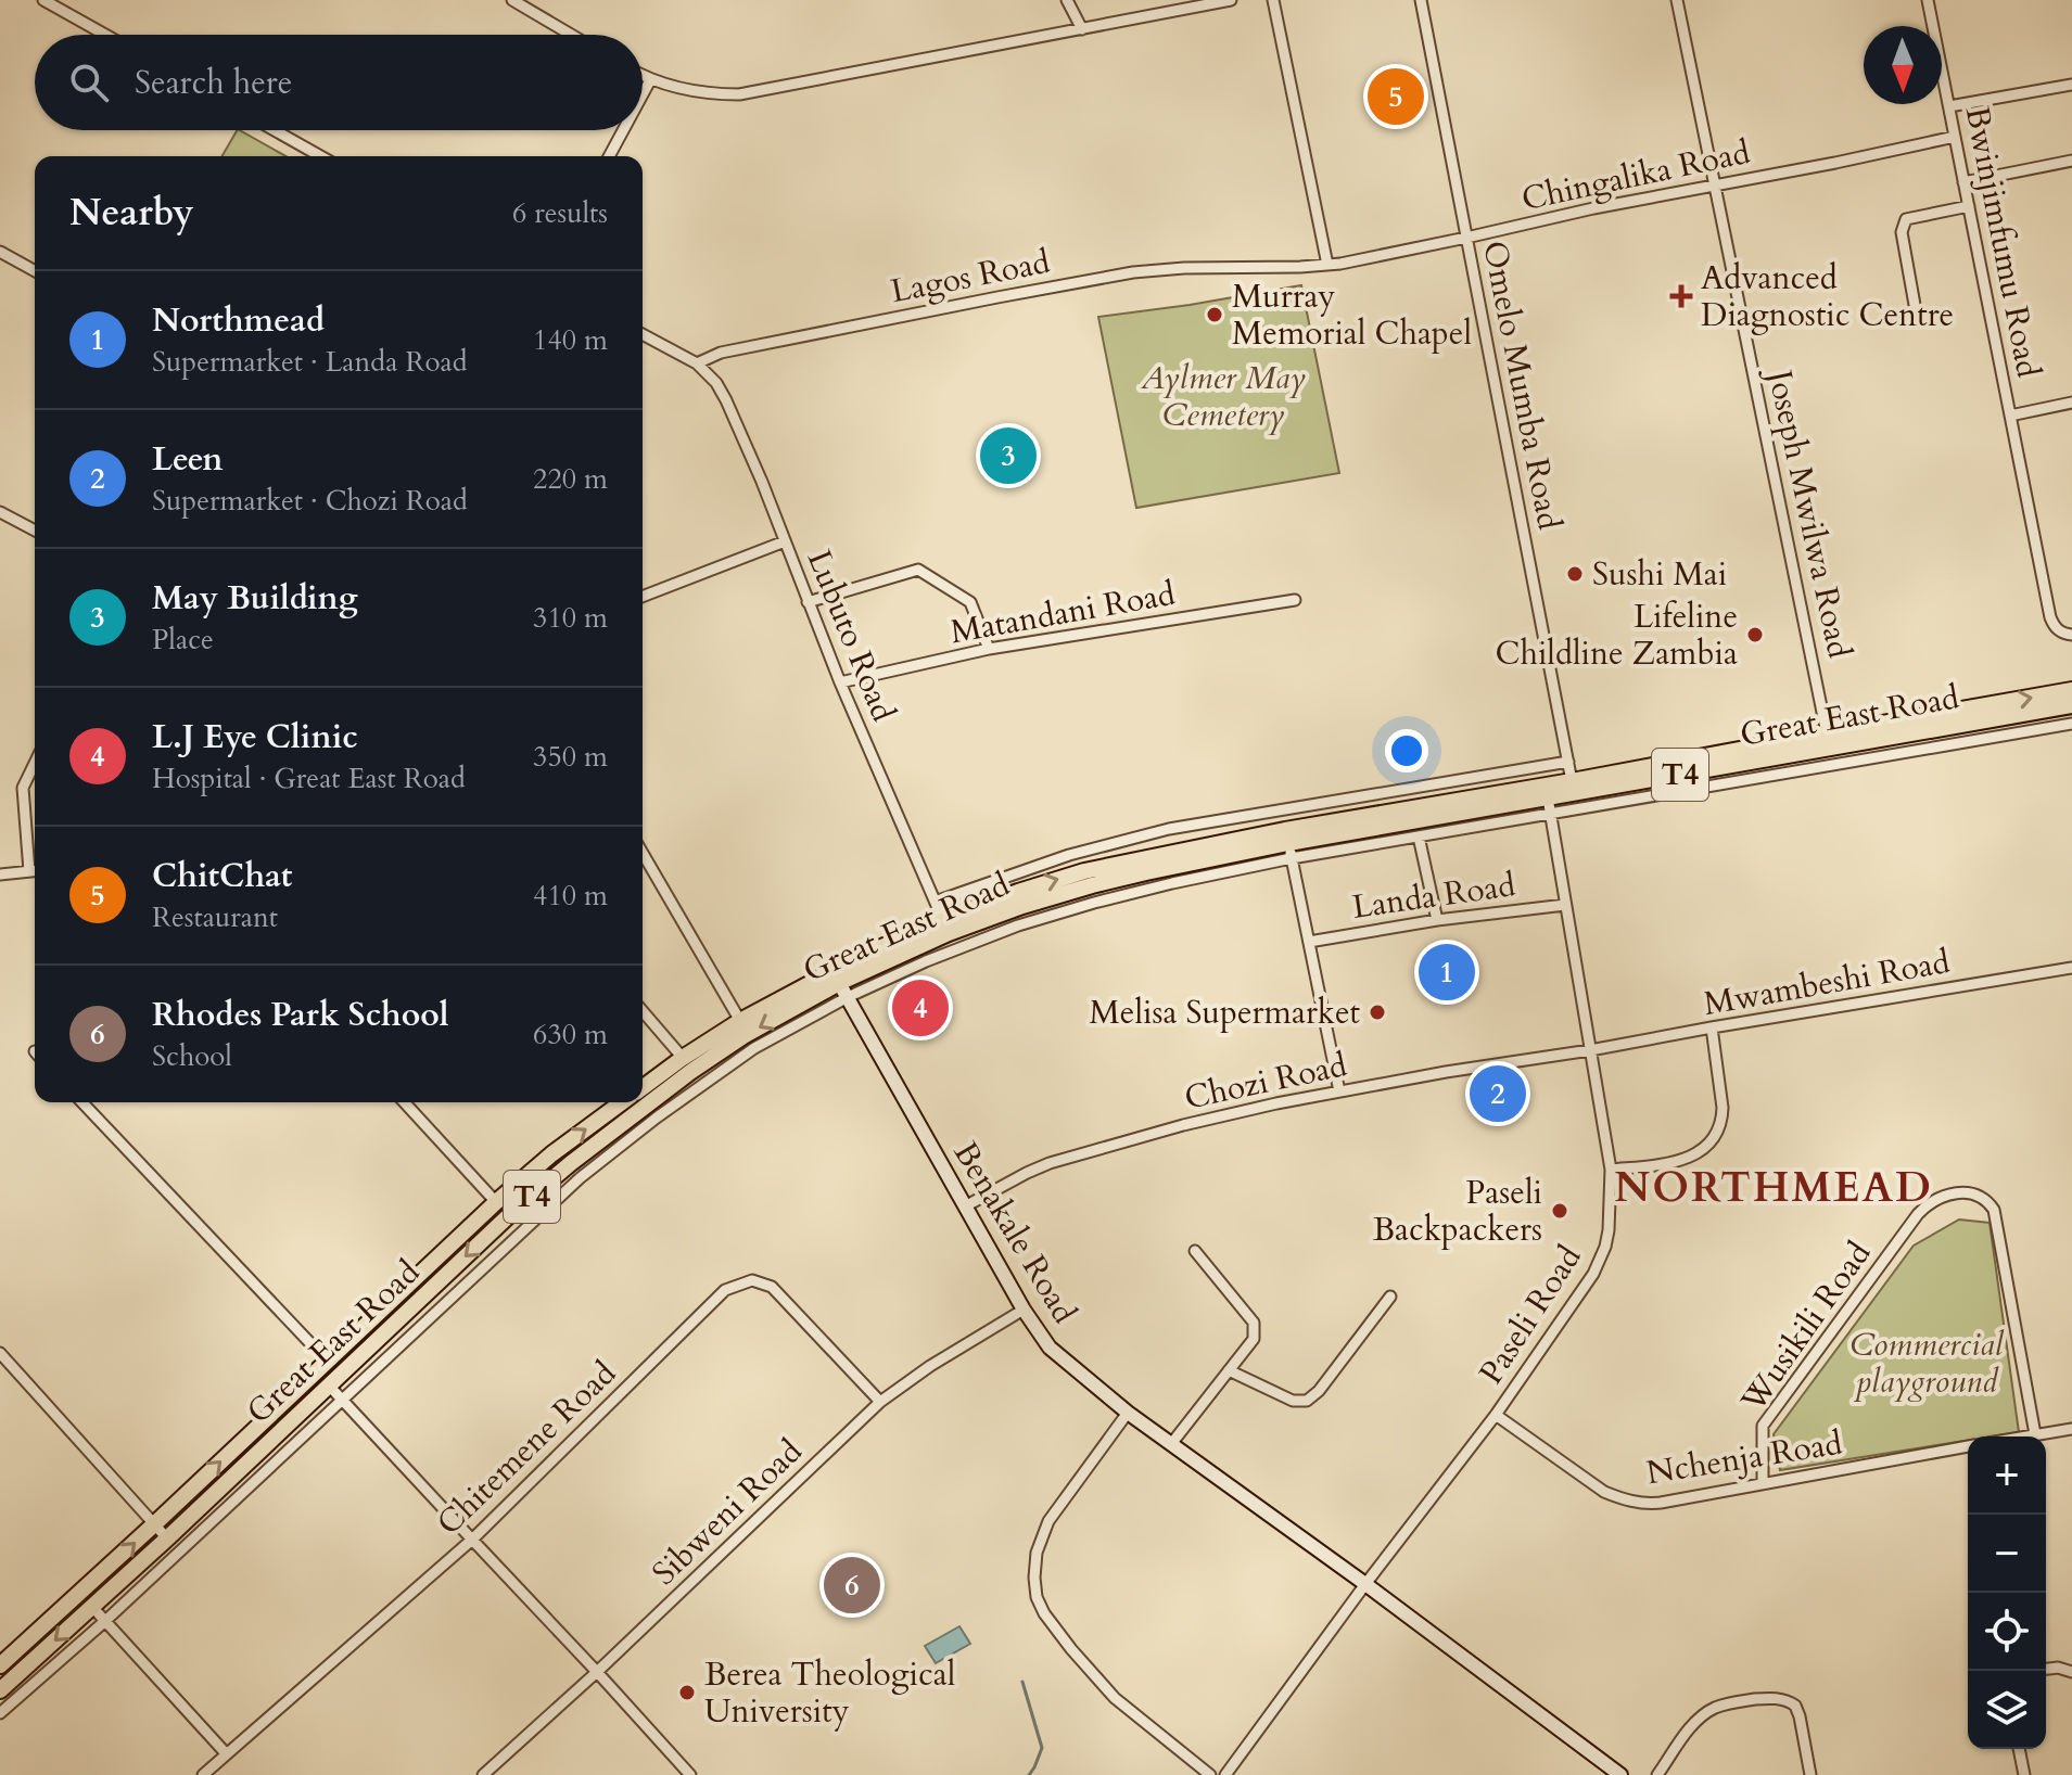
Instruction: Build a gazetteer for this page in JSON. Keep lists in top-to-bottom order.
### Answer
{
  "streets": {
    "main road": ["Great East Road", "T4"],
    "street": [
      "Chingalika Road",
      "Bwinjimfumu Road",
      "Lagos Road",
      "Omelo Mumba Road",
      "Joseph Mwilwa Road",
      "Matandani Road",
      "Lubuto Road",
      "Landa Road",
      "Mwambeshi Road",
      "Chozi Road",
      "Benakale Road",
      "Paseli Road",
      "Wusikili Road",
      "Chitemene Road",
      "Nchenja Road",
      "Sibweni Road"
    ]
  },
  "crossings": [
    ["Chingalika Road", "Bwinjimfumu Road"],
    ["Chingalika Road", "Lagos Road"],
    ["Chingalika Road", "Omelo Mumba Road"],
    ["Chingalika Road", "Joseph Mwilwa Road"],
    ["Lagos Road", "Lubuto Road"],
    ["Omelo Mumba Road", "Great East Road"],
    ["Joseph Mwilwa Road", "Great East Road"],
    ["Matandani Road", "Lubuto Road"],
    ["Lubuto Road", "Great East Road"],
    ["Great East Road", "Benakale Road"],
    ["Great East Road", "Paseli Road"],
    ["Landa Road", "Paseli Road"],
    ["Mwambeshi Road", "Chozi Road"],
    ["Mwambeshi Road", "Paseli Road"],
    ["Chozi Road", "Benakale Road"],
    ["Chozi Road", "Paseli Road"],
    ["Benakale Road", "Paseli Road"],
    ["Benakale Road", "Sibweni Road"],
    ["Paseli Road", "Nchenja Road"],
    ["Wusikili Road", "Nchenja Road"],
    ["Chitemene Road", "Sibweni Road"]
  ],
  "districts": ["NORTHMEAD"],
  "parks": ["Aylmer May Cemetery", "Commercial playground"],
  "places": {
    "health": ["Advanced Diagnostic Centre"],
    "other": [
      "Murray Memorial Chapel",
      "Sushi Mai",
      "Lifeline Childline Zambia",
      "Melisa Supermarket",
      "Paseli Backpackers",
      "Berea Theological University"
    ]
  },
  "north": "bottom",
  "page": {
    "search": "Search here",
    "pins": [
      "5",
      "3",
      "1",
      "4",
      "2",
      "6"
    ],
    "heading": ["Nearby", "6 results"],
    "list": [
      {
        "mark": "1",
        "name": "Northmead",
        "note": "Supermarket · Landa Road",
        "value": "140 m"
      },
      {
        "mark": "2",
        "name": "Leen",
        "note": "Supermarket · Chozi Road",
        "value": "220 m"
      },
      {
        "mark": "3",
        "name": "May Building",
        "note": "Place",
        "value": "310 m"
      },
      {
        "mark": "4",
        "name": "L.J Eye Clinic",
        "note": "Hospital · Great East Road",
        "value": "350 m"
      },
      {
        "mark": "5",
        "name": "ChitChat",
        "note": "Restaurant",
        "value": "410 m"
      },
      {
        "mark": "6",
        "name": "Rhodes Park School",
        "note": "School",
        "value": "630 m"
      }
    ],
    "map_buttons": ["+", "−"]
  }
}
